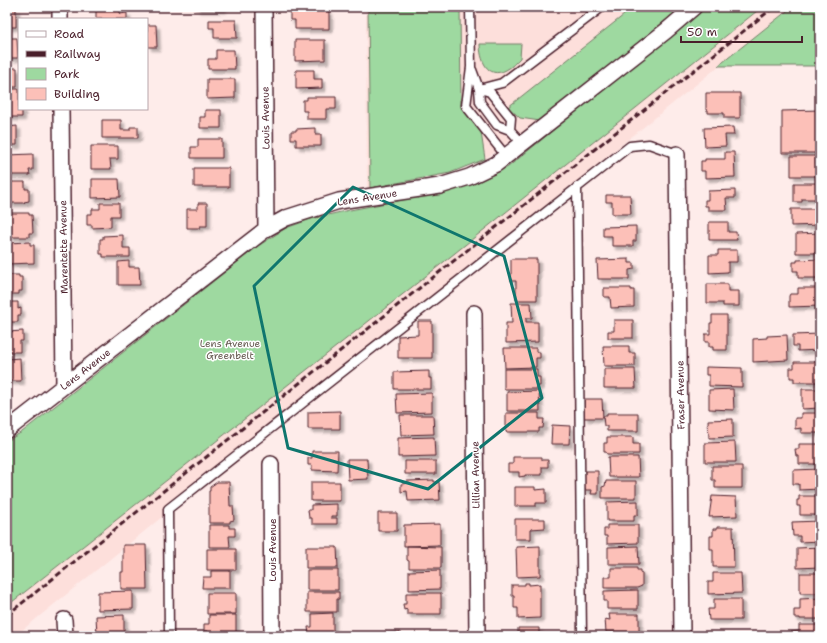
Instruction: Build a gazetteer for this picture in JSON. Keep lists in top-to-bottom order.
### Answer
{
  "streets": {
    "street": [
      "Louis Avenue",
      "Lens Avenue",
      "Marentette Avenue",
      "Fraser Avenue",
      "Lillian Avenue"
    ]
  },
  "crossings": [
    ["Louis Avenue", "Lens Avenue"],
    ["Lens Avenue", "Marentette Avenue"]
  ],
  "parks": ["Lens Avenue Greenbelt"],
  "legend": [
    "Road",
    "Railway",
    "Park",
    "Building"
  ],
  "scale_bar": "50 m"
}
